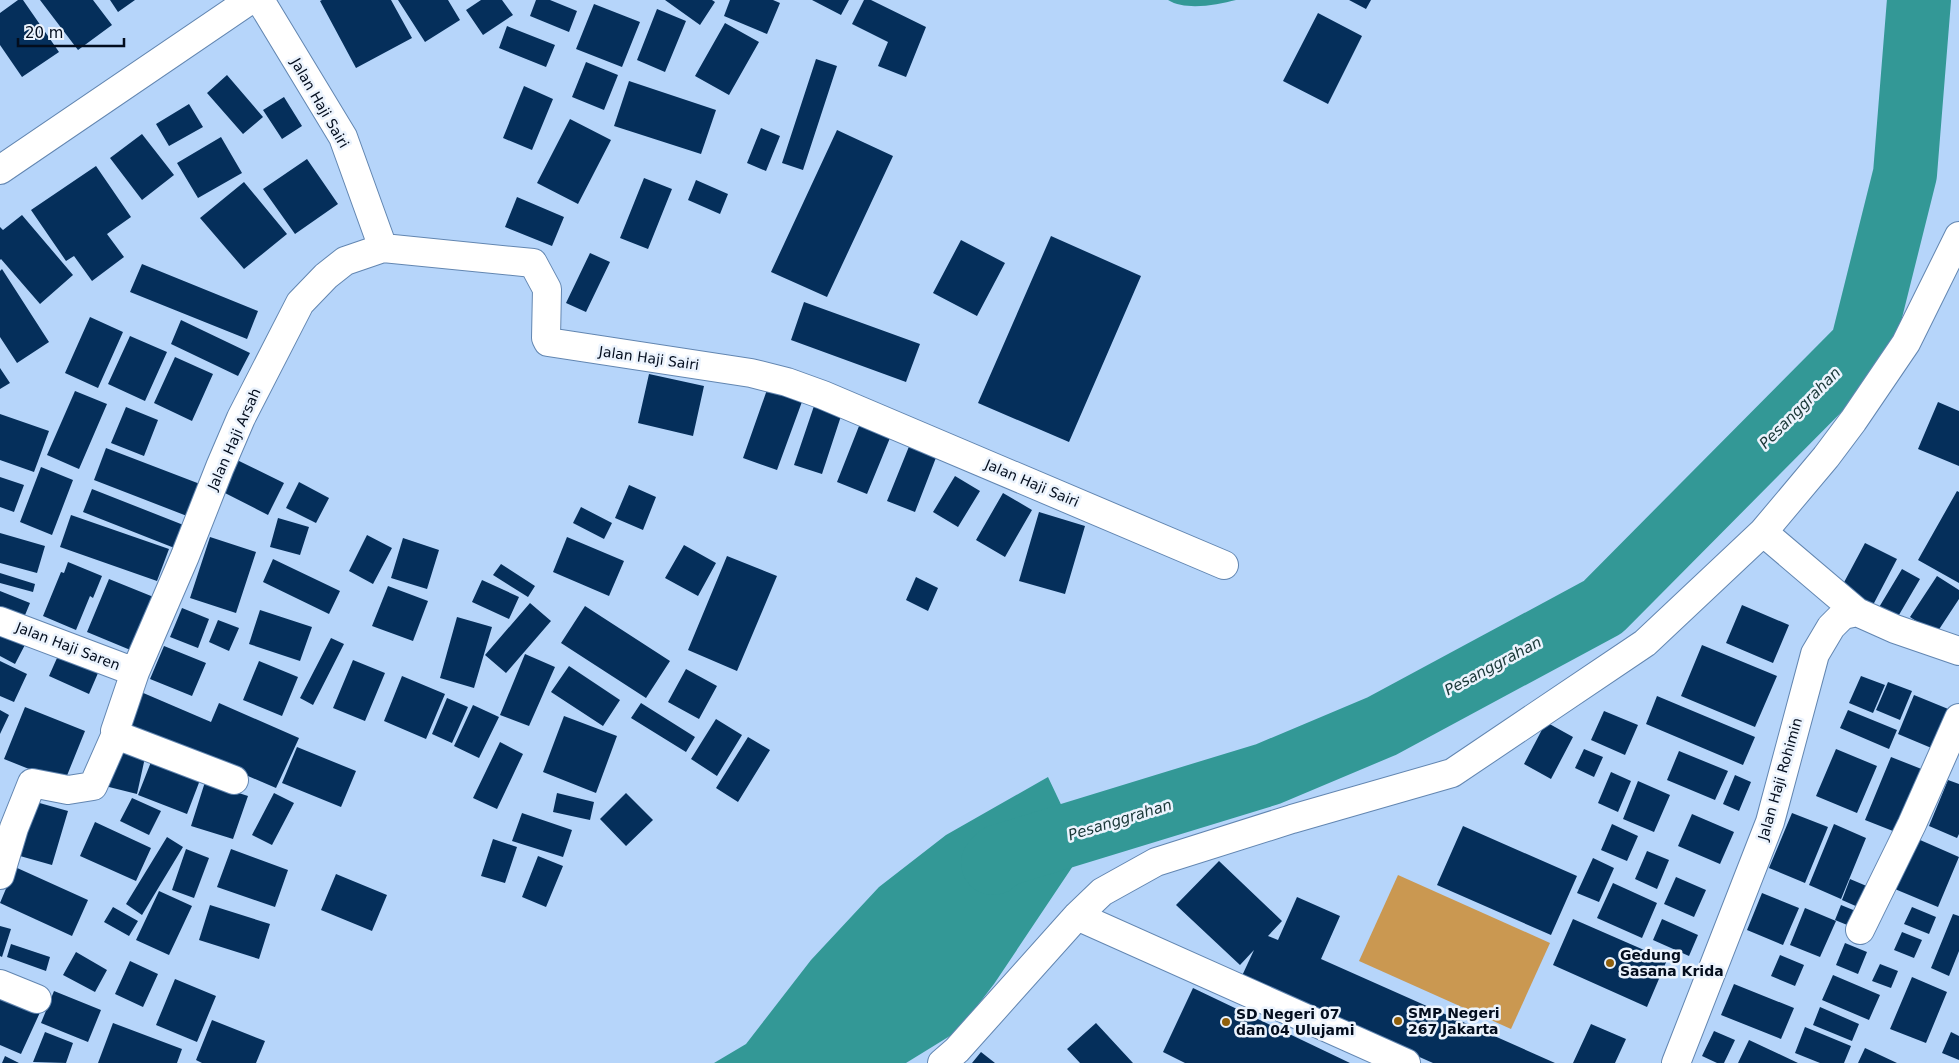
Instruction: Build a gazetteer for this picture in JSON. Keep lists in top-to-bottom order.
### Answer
{
  "streets": {
    "street": [
      "Jalan Haji Sairi",
      "Jalan Haji Arsah",
      "Jalan Haji Saren",
      "Jalan Haji Rohimin"
    ]
  },
  "crossings": [
    ["Jalan Haji Sairi", "Jalan Haji Arsah"],
    ["Jalan Haji Arsah", "Jalan Haji Saren"]
  ],
  "water": ["Pesanggrahan"],
  "places": ["Gedung Sasana Krida", "SMP Negeri 267 Jakarta", "SD Negeri 07 dan 04 Ulujami"],
  "scale_bar": "20 m"
}
